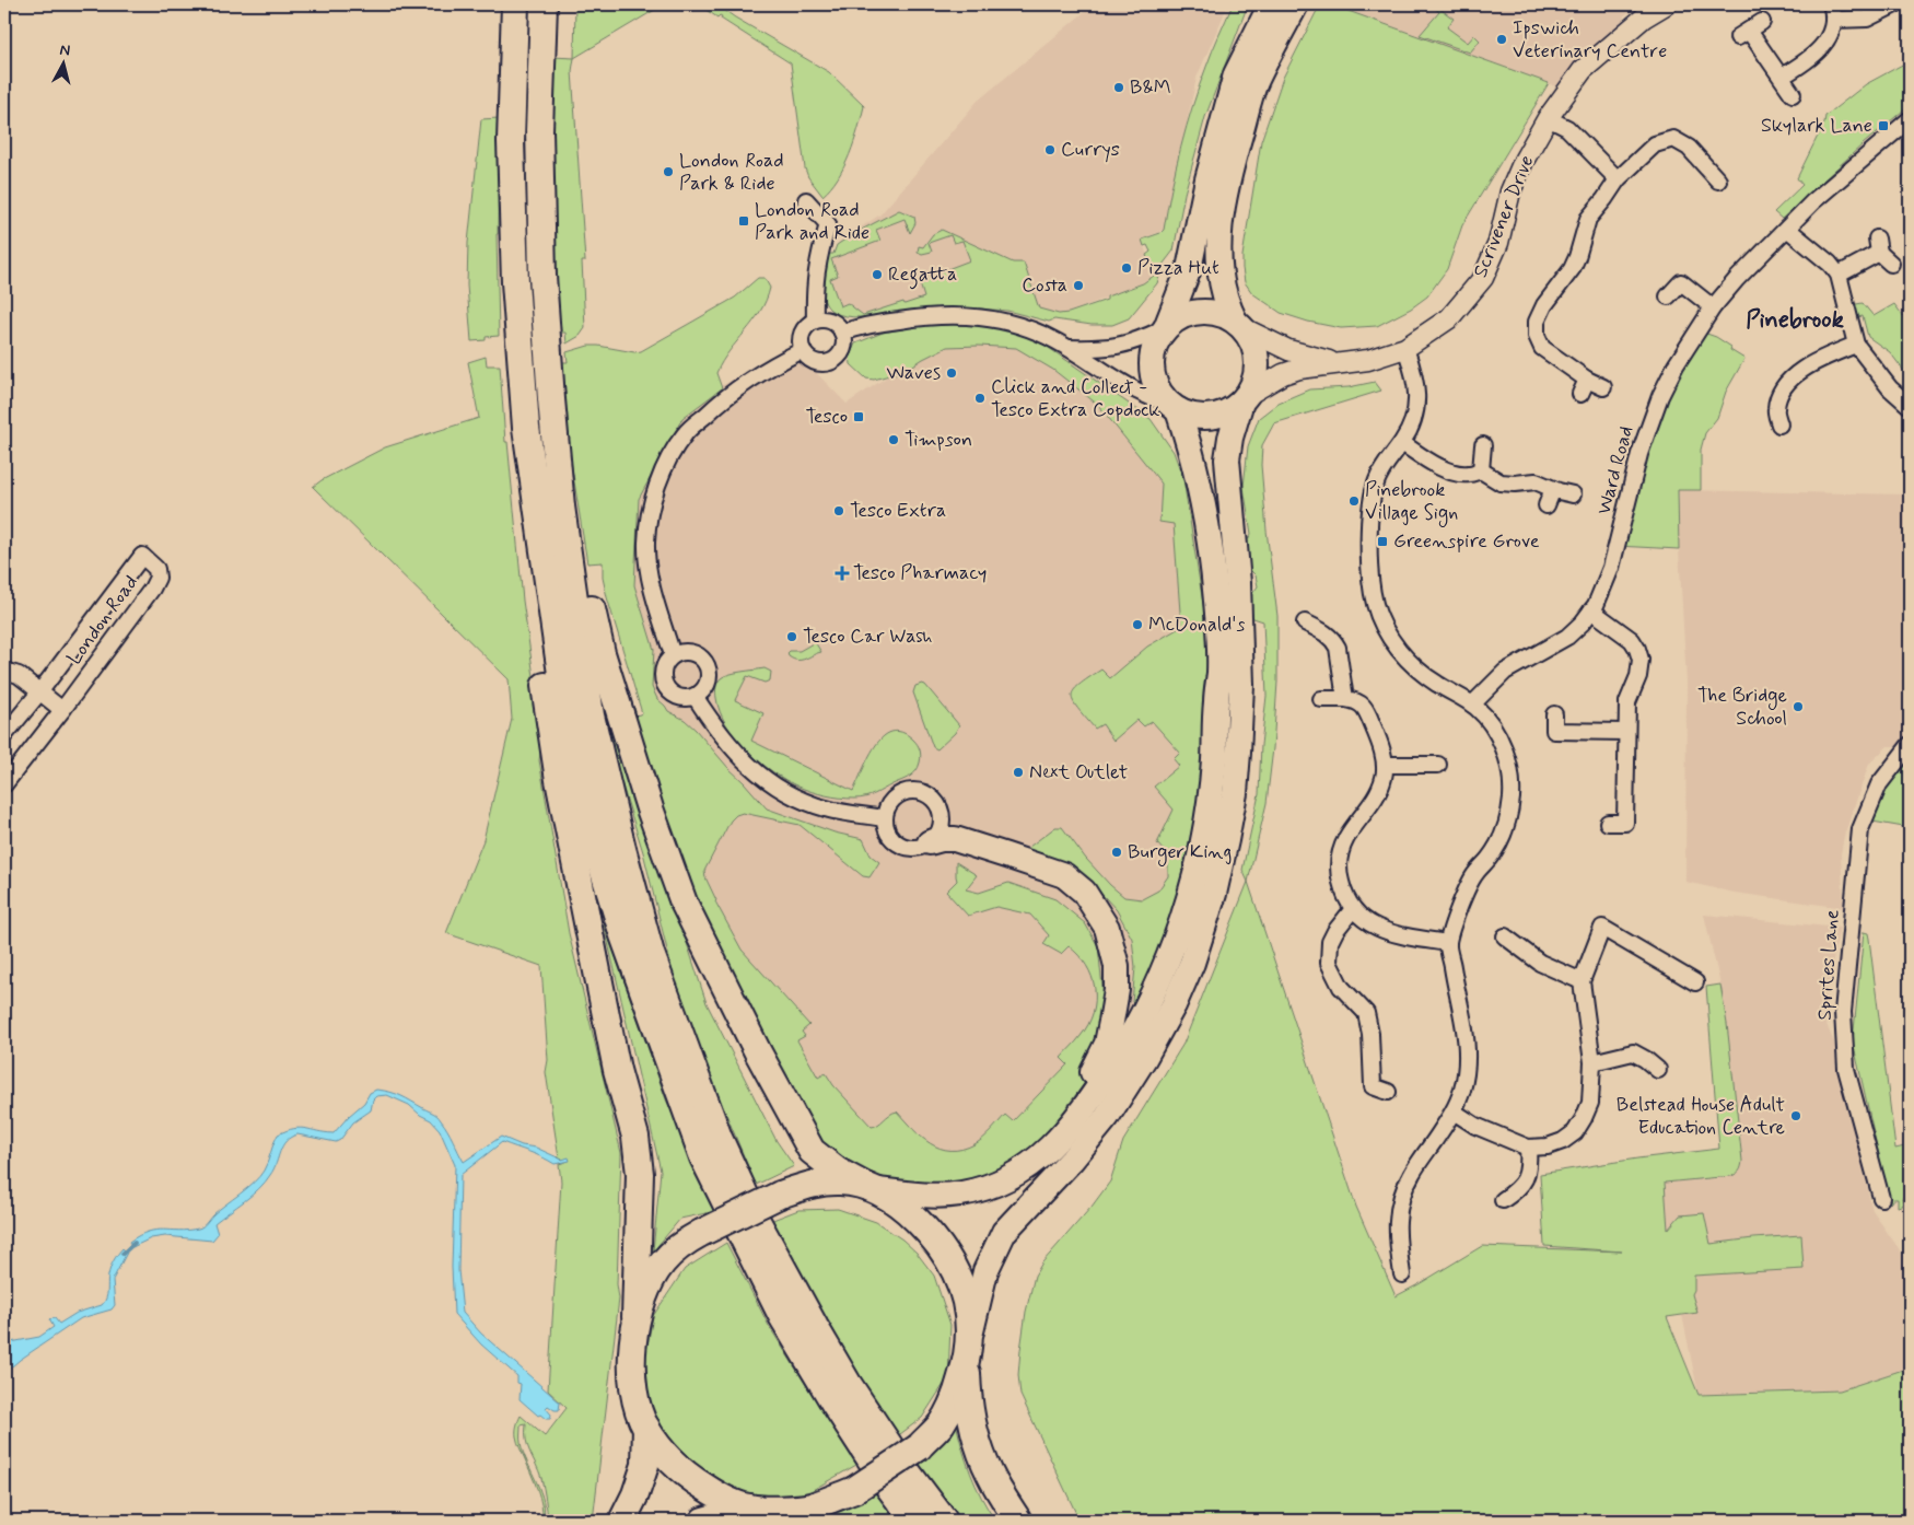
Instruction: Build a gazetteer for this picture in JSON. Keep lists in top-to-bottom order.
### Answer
{
  "streets": {
    "street": [
      "Scrivener Drive",
      "Ward Road",
      "London Road",
      "Sprites Lane"
    ]
  },
  "districts": ["Pinebrook"],
  "places": {
    "other": [
      "Ipswich Veterinary Centre",
      "B&M",
      "Currys",
      "London Road Park & Ride",
      "Pizza Hut",
      "Regatta",
      "Costa",
      "Waves",
      "Click and Collect - Tesco Extra Copdock",
      "Timpson",
      "Pinebrook Village Sign",
      "Tesco Extra",
      "McDonald's",
      "Tesco Car Wash",
      "The Bridge School",
      "Next Outlet",
      "Burger King",
      "Belstead House Adult Education Centre"
    ],
    "transit": [
      "Skylark Lane",
      "London Road Park and Ride",
      "Tesco",
      "Greenspire Grove"
    ],
    "health": ["Tesco Pharmacy"]
  },
  "north": "top"
}
